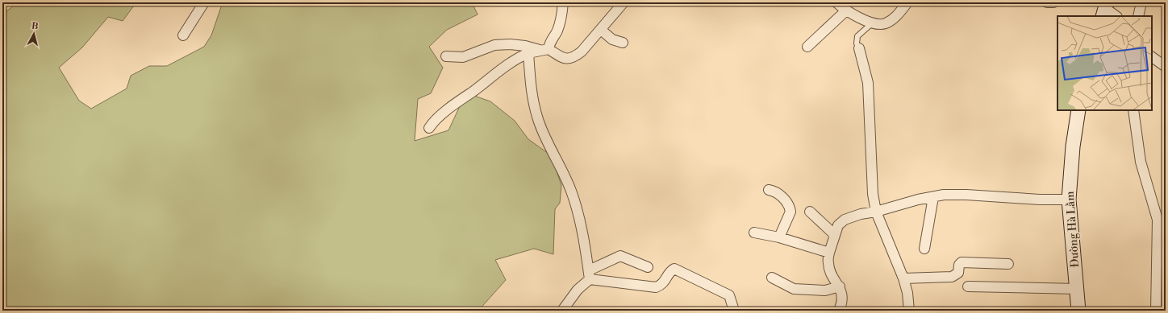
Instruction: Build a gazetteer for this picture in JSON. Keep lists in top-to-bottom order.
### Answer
{
  "streets": {
    "main road": ["Đường Hà Lầm"]
  },
  "north": "top"
}
